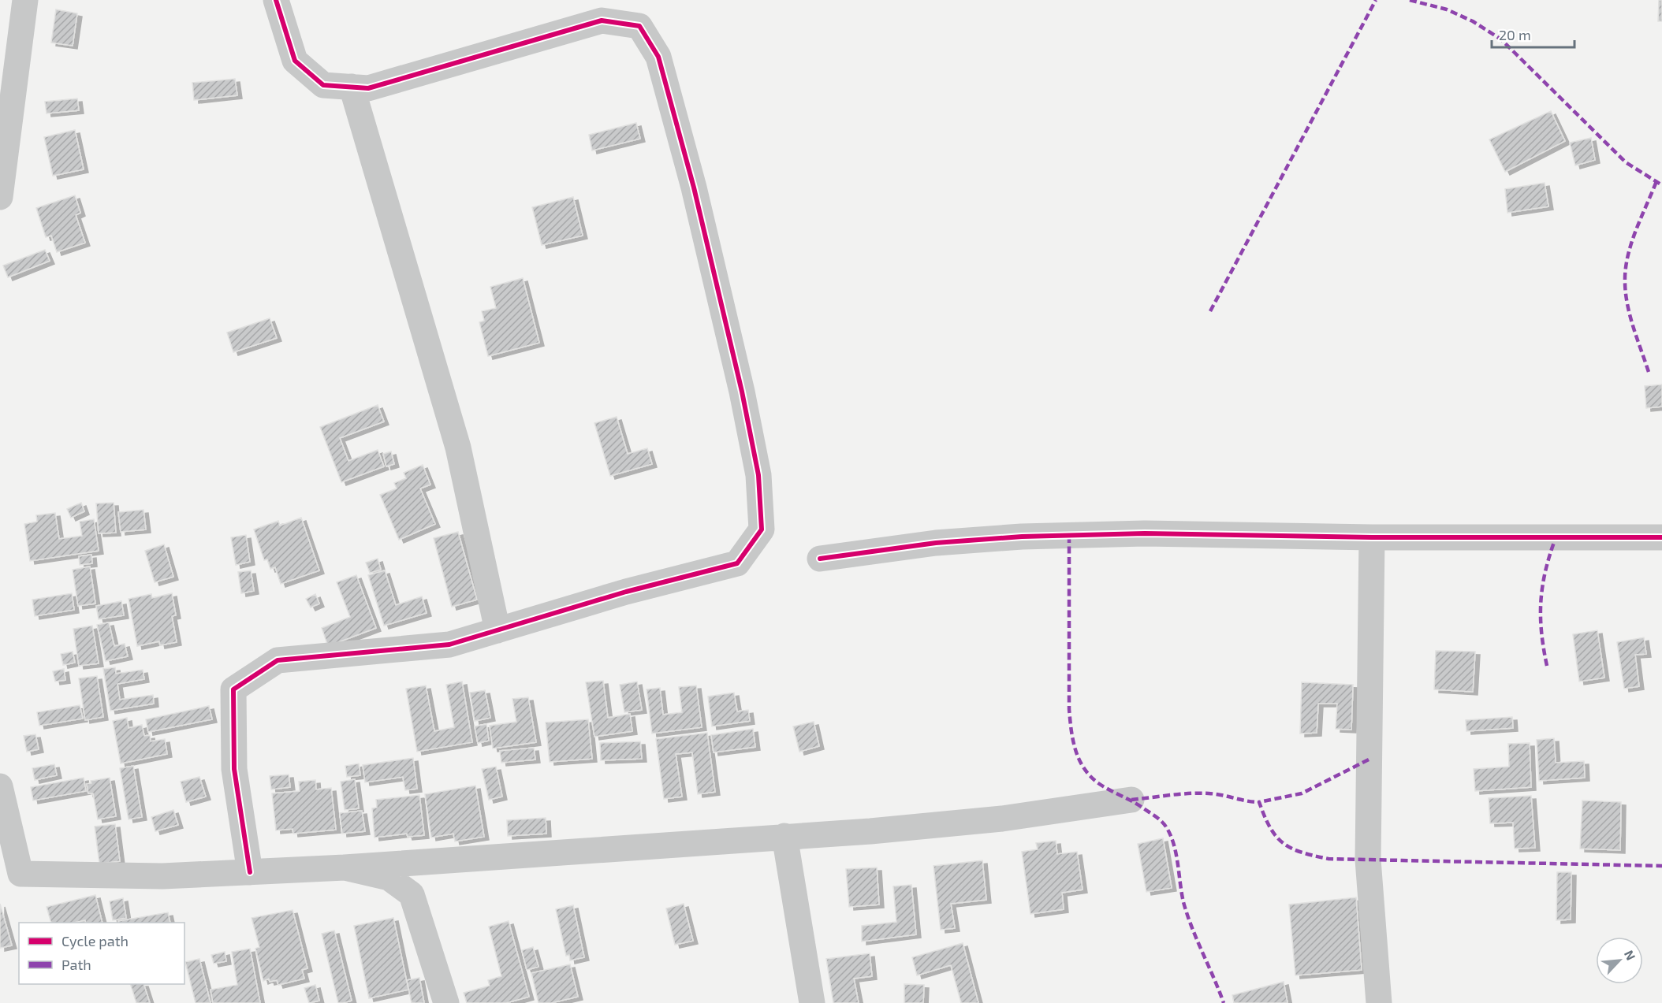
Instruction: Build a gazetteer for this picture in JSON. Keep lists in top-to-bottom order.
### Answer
{
  "legend": ["Cycle path", "Path"],
  "scale_bar": "20 m",
  "north": "top right"
}
